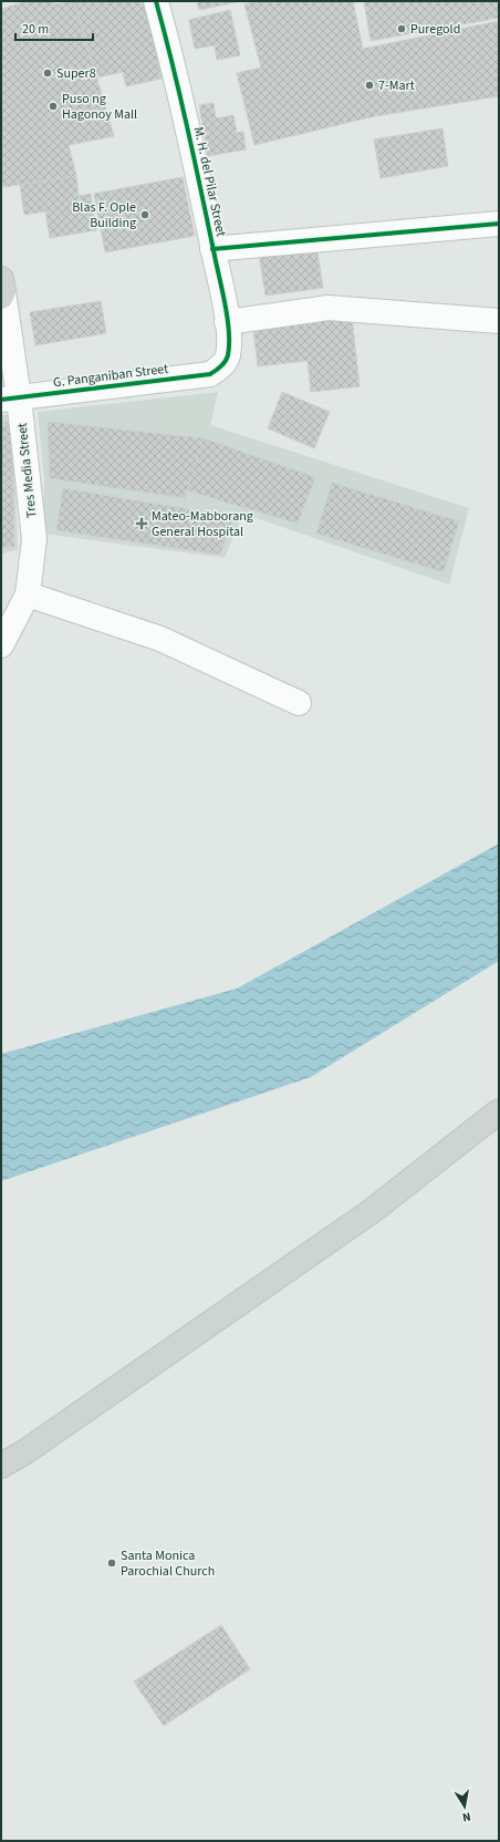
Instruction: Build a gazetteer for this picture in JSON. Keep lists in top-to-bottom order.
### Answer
{
  "streets": {
    "street": ["M. H. del Pilar Street", "G. Panganiban Street", "Tres Media Street"]
  },
  "crossings": [
    ["M. H. del Pilar Street", "G. Panganiban Street"],
    ["G. Panganiban Street", "Tres Media Street"]
  ],
  "places": {
    "other": [
      "Puregold",
      "Super8",
      "7-Mart",
      "Puso ng Hagonoy Mall",
      "Blas F. Ople Building",
      "Santa Monica Parochial Church"
    ],
    "health": ["Mateo-Mabborang General Hospital"]
  },
  "scale_bar": "20 m",
  "north": "bottom"
}
